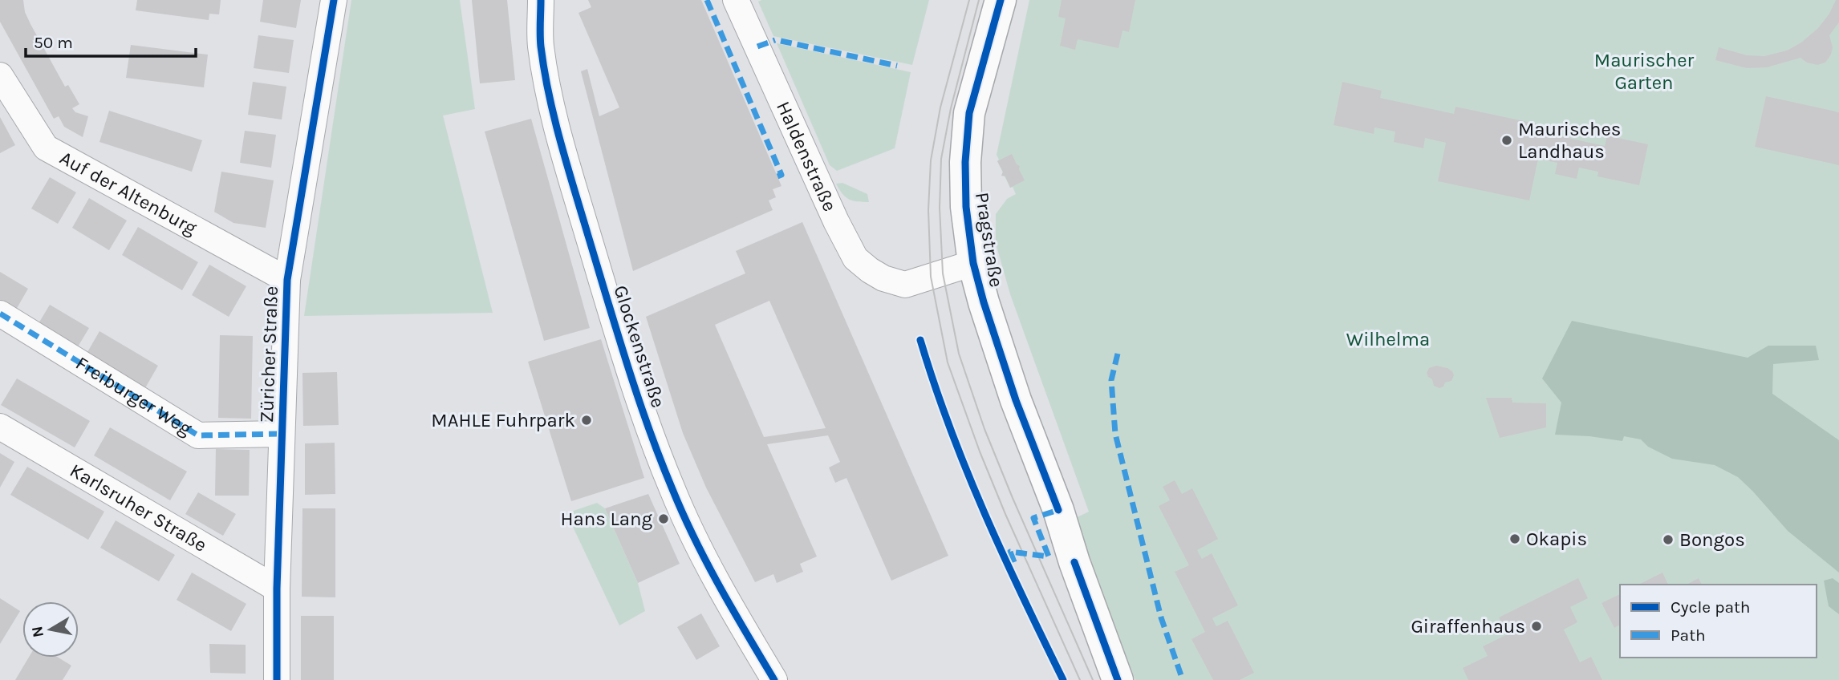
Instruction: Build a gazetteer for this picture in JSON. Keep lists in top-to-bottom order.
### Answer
{
  "streets": {
    "main road": ["Pragstraße"],
    "street": [
      "Haldenstraße",
      "Auf der Altenburg",
      "Glockenstraße",
      "Züricher Straße",
      "Freiburger Weg",
      "Karlsruher Straße"
    ]
  },
  "crossings": [
    ["Haldenstraße", "Pragstraße"],
    ["Auf der Altenburg", "Züricher Straße"],
    ["Züricher Straße", "Freiburger Weg"],
    ["Züricher Straße", "Karlsruher Straße"]
  ],
  "parks": ["Maurischer Garten", "Wilhelma"],
  "places": [
    "Maurisches Landhaus",
    "MAHLE Fuhrpark",
    "Hans Lang",
    "Okapis",
    "Bongos",
    "Giraffenhaus"
  ],
  "legend": ["Cycle path", "Path"],
  "scale_bar": "50 m",
  "north": "left"
}
